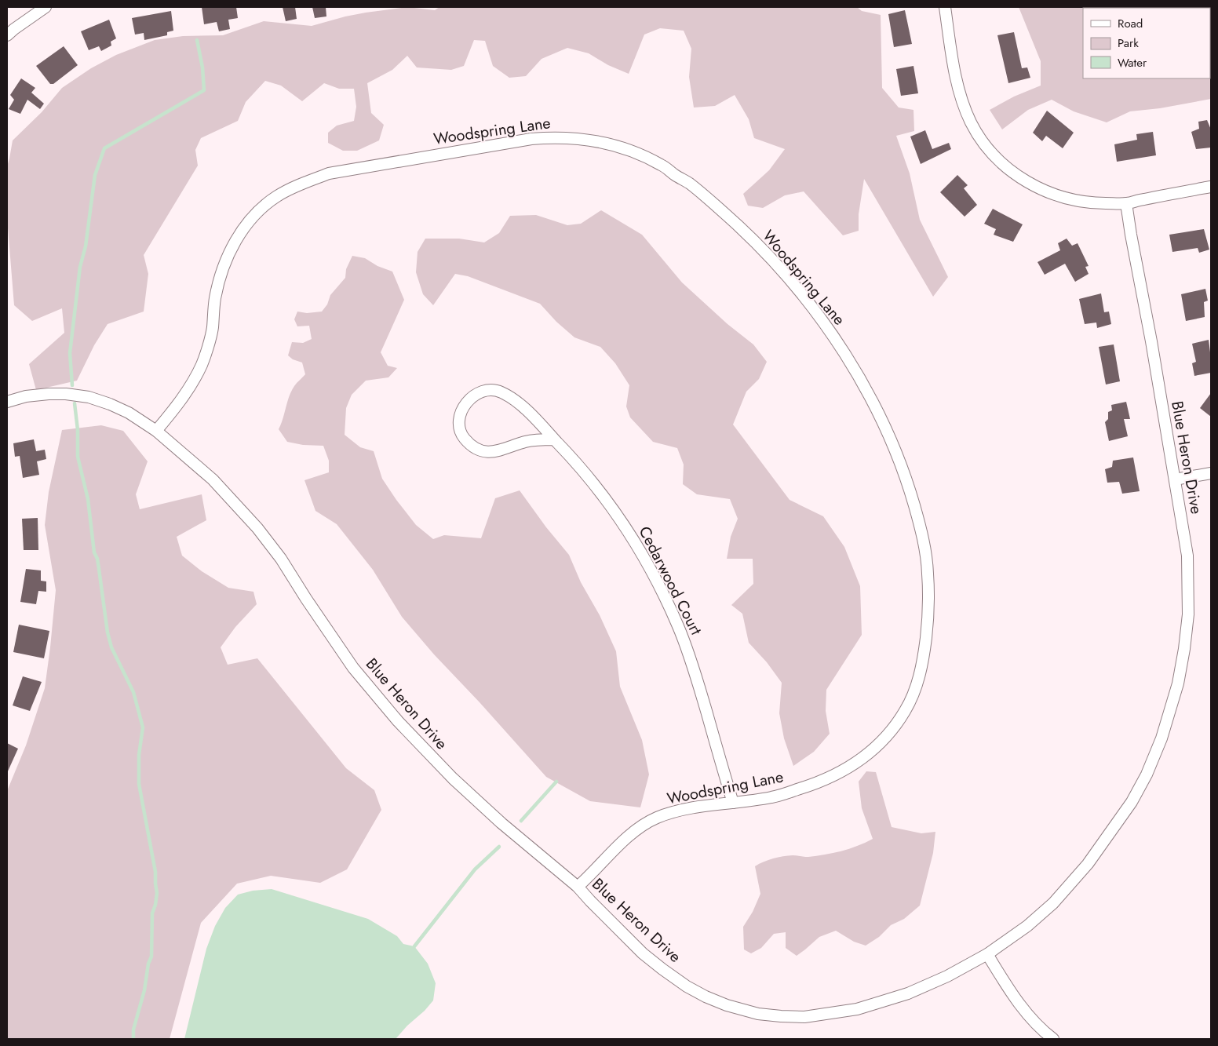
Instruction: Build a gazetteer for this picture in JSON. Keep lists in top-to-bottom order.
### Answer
{
  "streets": {
    "street": ["Woodspring Lane", "Blue Heron Drive", "Cedarwood Court"]
  },
  "crossings": [
    ["Woodspring Lane", "Blue Heron Drive"],
    ["Woodspring Lane", "Cedarwood Court"]
  ],
  "legend": ["Road", "Park", "Water"]
}
